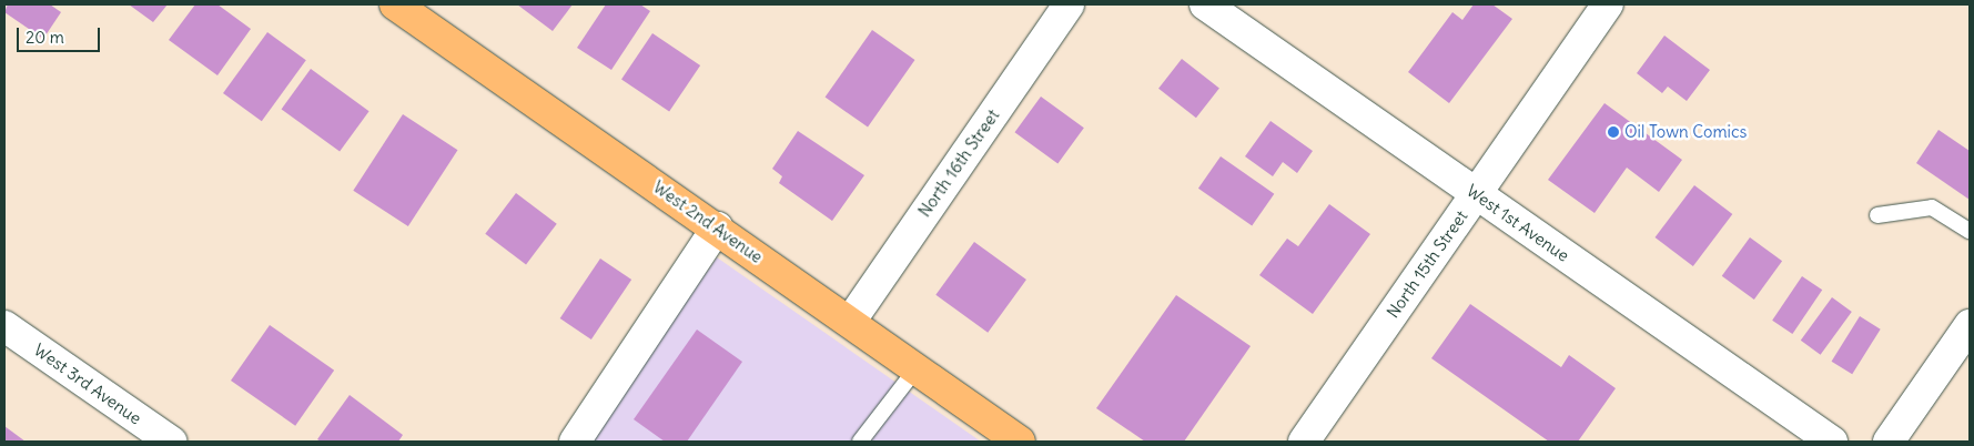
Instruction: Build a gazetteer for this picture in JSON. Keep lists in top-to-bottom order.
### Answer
{
  "streets": {
    "main road": ["West 2nd Avenue"],
    "street": [
      "North 16th Street",
      "West 1st Avenue",
      "North 15th Street",
      "West 3rd Avenue"
    ]
  },
  "crossings": [
    ["North 16th Street", "West 2nd Avenue"],
    ["West 1st Avenue", "North 15th Street"]
  ],
  "places": ["Oil Town Comics"],
  "scale_bar": "20 m"
}
